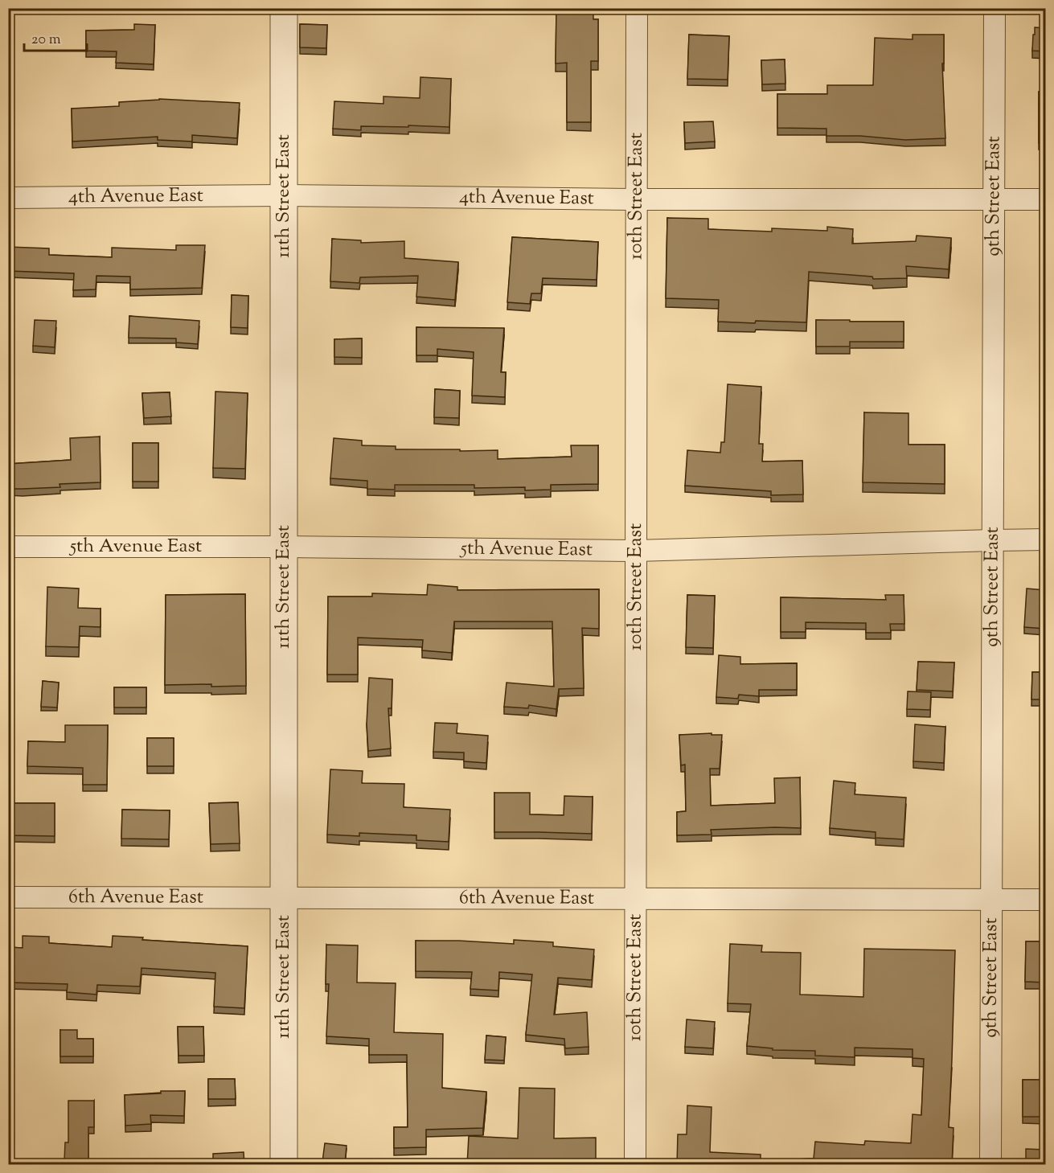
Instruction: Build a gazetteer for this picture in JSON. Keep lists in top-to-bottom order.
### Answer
{
  "streets": {
    "street": [
      "4th Avenue East",
      "11th Street East",
      "10th Street East",
      "9th Street East",
      "5th Avenue East",
      "6th Avenue East"
    ]
  },
  "crossings": [
    ["4th Avenue East", "11th Street East"],
    ["4th Avenue East", "10th Street East"],
    ["4th Avenue East", "9th Street East"],
    ["11th Street East", "5th Avenue East"],
    ["11th Street East", "6th Avenue East"],
    ["10th Street East", "5th Avenue East"],
    ["10th Street East", "6th Avenue East"],
    ["9th Street East", "5th Avenue East"],
    ["9th Street East", "6th Avenue East"]
  ],
  "scale_bar": "20 m"
}
